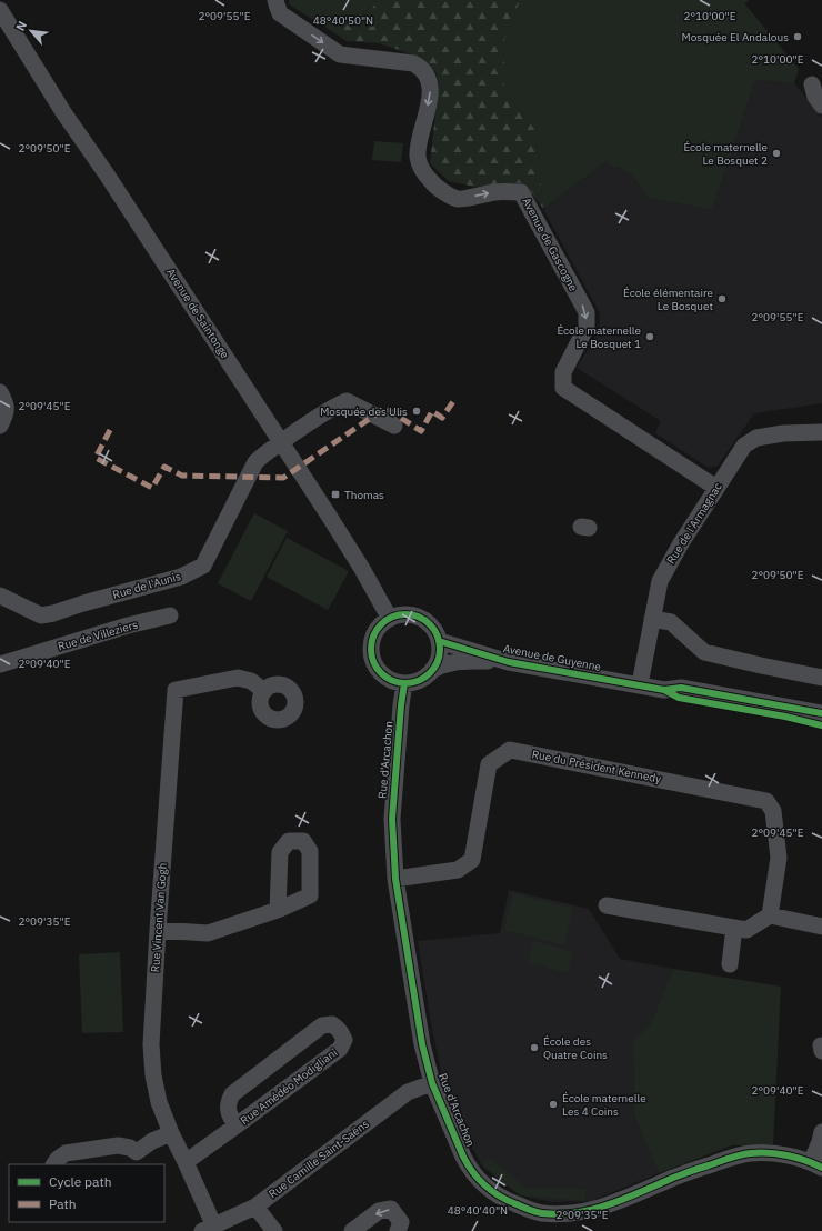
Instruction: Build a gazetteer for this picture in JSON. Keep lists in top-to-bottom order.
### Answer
{
  "streets": {
    "street": [
      "Avenue de Gascogne",
      "Avenue de Saintonge",
      "Rue de l'Armagnac",
      "Rue de l'Aunis",
      "Rue de Villeziers",
      "Avenue de Guyenne",
      "Rue d'Arcachon",
      "Rue du Président Kennedy",
      "Rue Vincent Van Gogh",
      "Rue Amédéo Modigliani",
      "Rue Camille Saint-Saëns"
    ]
  },
  "crossings": [
    ["Avenue de Gascogne", "Rue de l'Armagnac"],
    ["Avenue de Saintonge", "Rue de l'Aunis"],
    ["Avenue de Saintonge", "Avenue de Guyenne"],
    ["Avenue de Saintonge", "Rue d'Arcachon"],
    ["Rue de l'Armagnac", "Avenue de Guyenne"],
    ["Avenue de Guyenne", "Rue d'Arcachon"],
    ["Rue d'Arcachon", "Rue du Président Kennedy"],
    ["Rue d'Arcachon", "Rue Camille Saint-Saëns"],
    ["Rue Vincent Van Gogh", "Rue Amédéo Modigliani"],
    ["Rue Vincent Van Gogh", "Rue Camille Saint-Saëns"]
  ],
  "one_way": ["Avenue de Gascogne"],
  "places": {
    "other": [
      "Mosquée El Andalous",
      "École maternelle Le Bosquet 2",
      "École élémentaire Le Bosquet",
      "École maternelle Le Bosquet 1",
      "Mosquée des Ulis",
      "École des Quatre Coins",
      "École maternelle Les 4 Coins"
    ],
    "transit": ["Thomas"]
  },
  "legend": ["Cycle path", "Path"],
  "north": "top left",
  "coordinates": [
    "2°09'55\"E",
    "2°10'00\"E",
    "48°40'50\"N",
    "2°09'50\"E",
    "2°09'45\"E",
    "2°09'40\"E",
    "2°09'35\"E",
    "48°40'40\"N"
  ]
}
